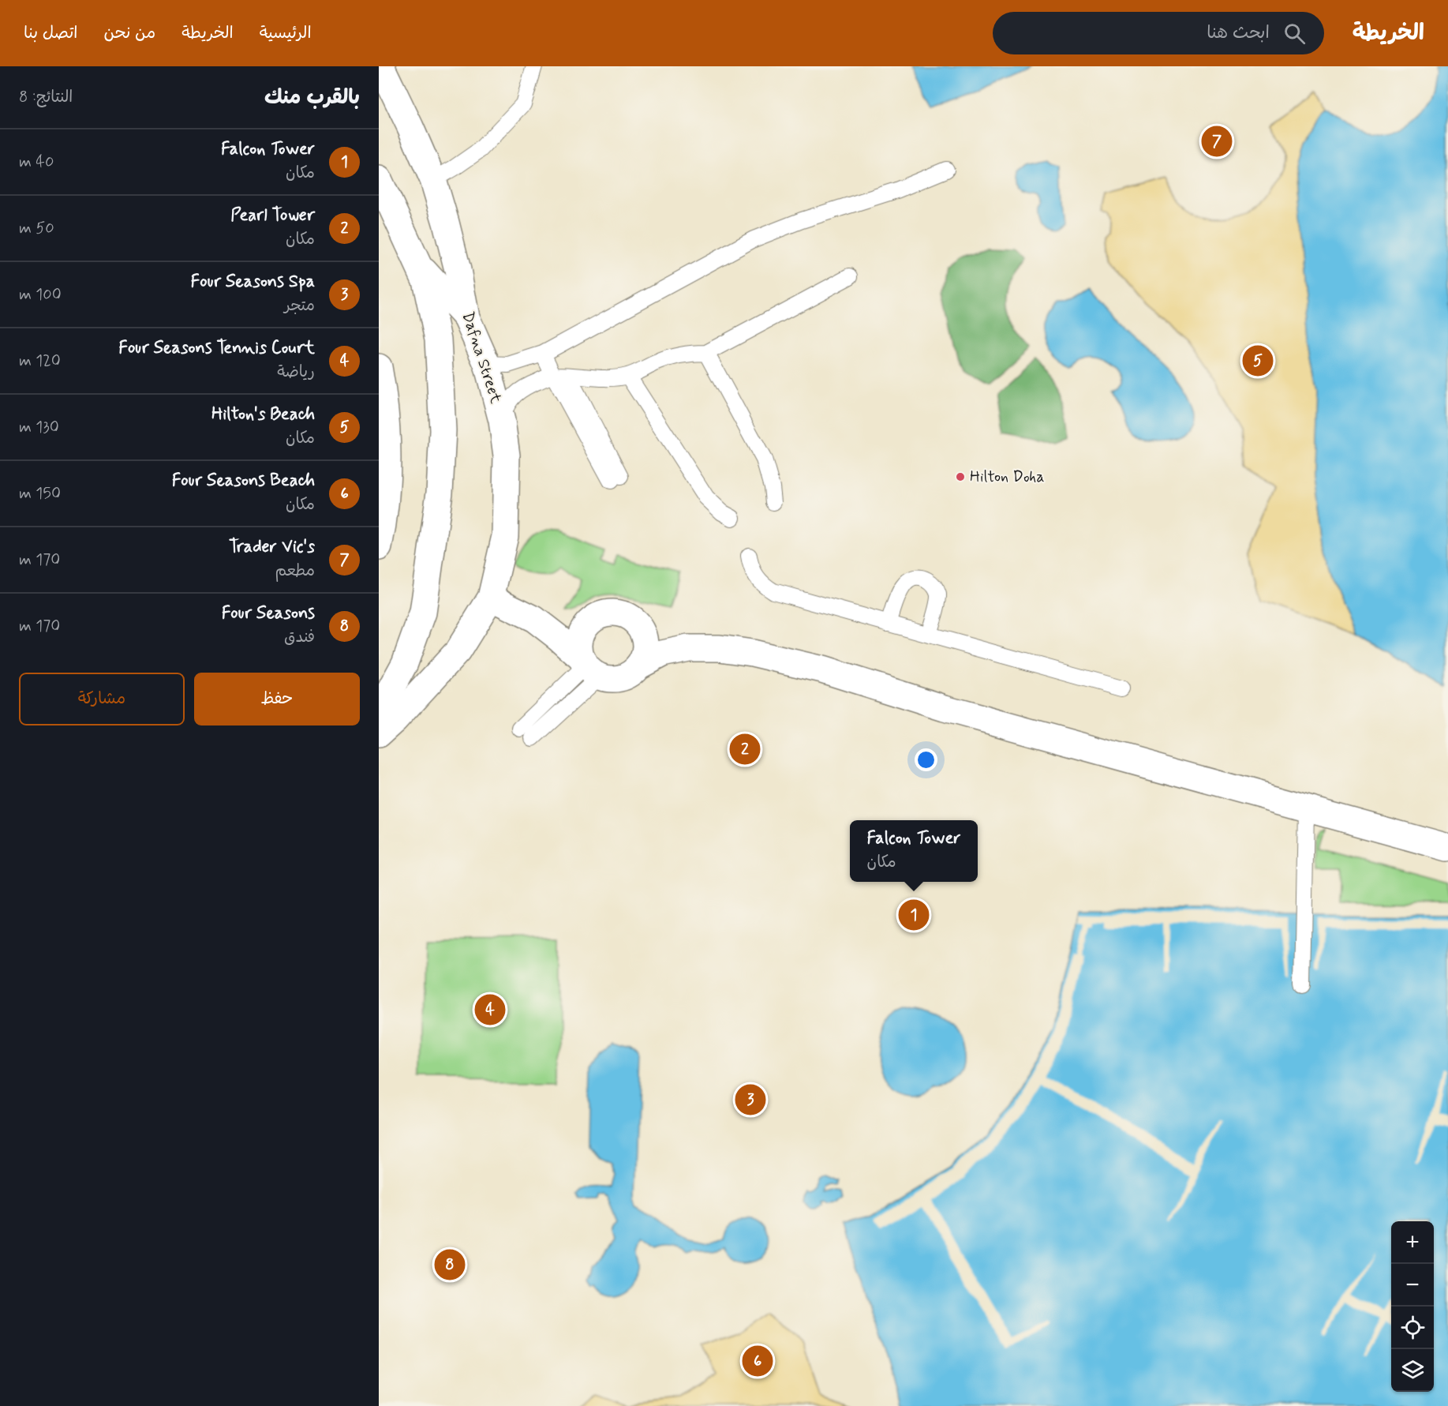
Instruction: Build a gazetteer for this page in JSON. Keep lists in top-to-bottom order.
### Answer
{
  "streets": {
    "street": ["Dafna Street"]
  },
  "places": ["Hilton Doha"],
  "page": {
    "header": "الخريطة",
    "search": "ابحث هنا",
    "nav": [
      "الرئيسية",
      "الخريطة",
      "من نحن",
      "اتصل بنا"
    ],
    "heading": ["بالقرب منك", "النتائج: 8"],
    "pins": [
      "7",
      "5",
      "2",
      "1",
      "4",
      "3",
      "8",
      "6"
    ],
    "list": [
      {
        "mark": "1",
        "name": "Falcon Tower",
        "note": "مكان",
        "value": "40 m"
      },
      {
        "mark": "2",
        "name": "Pearl Tower",
        "note": "مكان",
        "value": "50 m"
      },
      {
        "mark": "3",
        "name": "Four Seasons Spa",
        "note": "متجر",
        "value": "100 m"
      },
      {
        "mark": "4",
        "name": "Four Seasons Tennis Court",
        "note": "رياضة",
        "value": "120 m"
      },
      {
        "mark": "5",
        "name": "Hilton's Beach",
        "note": "مكان",
        "value": "130 m"
      },
      {
        "mark": "6",
        "name": "Four Seasons Beach",
        "note": "مكان",
        "value": "150 m"
      },
      {
        "mark": "7",
        "name": "Trader Vic's",
        "note": "مطعم",
        "value": "170 m"
      },
      {
        "mark": "8",
        "name": "Four Seasons",
        "note": "فندق",
        "value": "170 m"
      }
    ],
    "buttons": ["حفظ", "مشاركة"],
    "popup": ["Falcon Tower", "مكان"],
    "map_buttons": ["+", "−"]
  }
}
